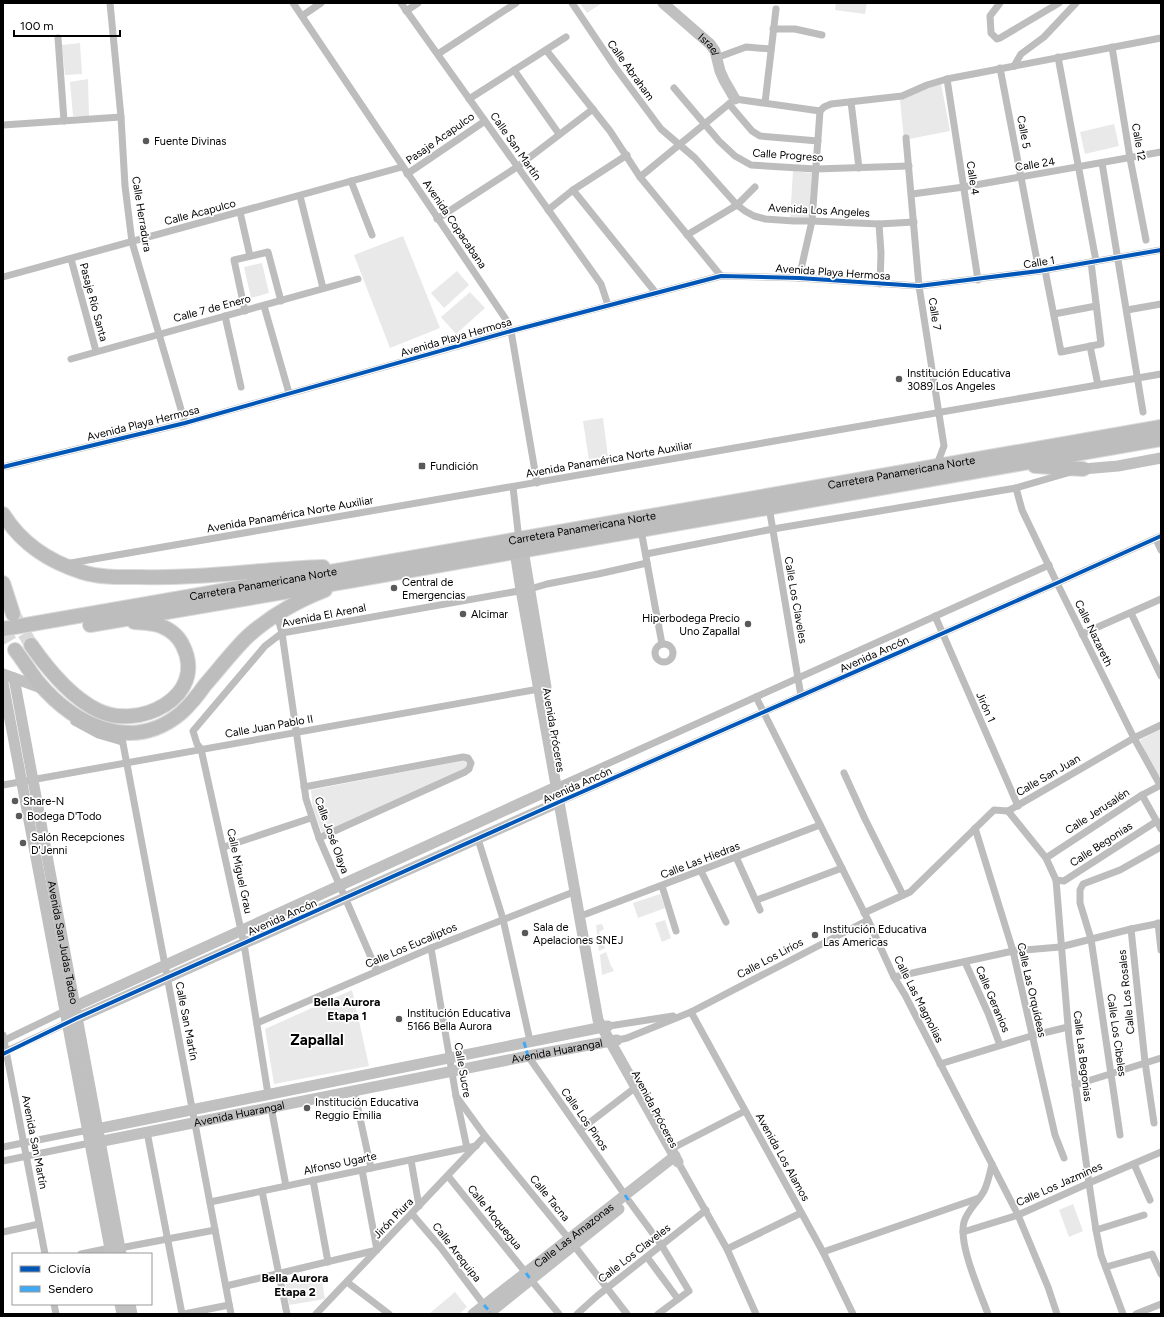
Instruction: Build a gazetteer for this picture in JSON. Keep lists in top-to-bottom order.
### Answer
{
  "streets": {
    "highway": ["Carretera Panamericana Norte"],
    "street": [
      "Israel",
      "Calle Abraham",
      "Calle 5",
      "Pasaje Acapulco",
      "Calle 12",
      "Calle San Martín",
      "Calle Progreso",
      "Calle 24",
      "Calle 4",
      "Avenida Los Angeles",
      "Calle Acapulco",
      "Calle Herradura",
      "Avenida Copacabana",
      "Calle 1",
      "Avenida Playa Hermosa",
      "Pasaje Río Santa",
      "Calle 7 de Enero",
      "Calle 7",
      "Avenida Panamérica Norte Auxiliar",
      "Calle Los Claveles",
      "Avenida El Arenal",
      "Calle Nazareth",
      "Avenida Ancón",
      "Jirón 1",
      "Calle Juan Pablo II",
      "Avenida Próceres",
      "Calle San Juan",
      "Calle Jerusalén",
      "Calle José Olaya",
      "Calle Begonias",
      "Calle Las Hiedras",
      "Calle Miguel Grau",
      "Avenida San Judas Tadeo",
      "Calle Los Eucaliptos",
      "Calle Los Lirios",
      "Calle Las Orquídeas",
      "Calle Los Rosales",
      "Calle Las Magnolias",
      "Calle Geranios",
      "Calle Los Cibeles",
      "Avenida Huarangal",
      "Calle Las Begonias",
      "Calle Sucre",
      "Calle Los Pinos",
      "Avenida San Martín",
      "Avenida Los Alamos",
      "Alfonso Ugarte",
      "Calle Los Jazmines",
      "Calle Tacna",
      "Calle Moquegua",
      "Jirón Piura",
      "Calle Las Amazonas",
      "Calle Arequipa"
    ]
  },
  "crossings": [
    ["Calle Abraham", "Avenida Los Angeles"],
    ["Calle 5", "Calle 24"],
    ["Calle 5", "Calle 1"],
    ["Pasaje Acapulco", "Calle San Martín"],
    ["Pasaje Acapulco", "Avenida Copacabana"],
    ["Calle 12", "Calle 24"],
    ["Calle San Martín", "Avenida Playa Hermosa"],
    ["Calle San Martín", "Avenida Ancón"],
    ["Calle San Martín", "Calle Juan Pablo II"],
    ["Calle San Martín", "Avenida Huarangal"],
    ["Calle San Martín", "Alfonso Ugarte"],
    ["Calle Progreso", "Calle 7"],
    ["Calle 24", "Calle 4"],
    ["Calle 24", "Calle 7"],
    ["Calle 4", "Calle 1"],
    ["Avenida Los Angeles", "Calle 7"],
    ["Calle Acapulco", "Calle Herradura"],
    ["Calle Acapulco", "Avenida Copacabana"],
    ["Calle Acapulco", "Pasaje Río Santa"],
    ["Calle Herradura", "Avenida Playa Hermosa"],
    ["Calle Herradura", "Calle 7 de Enero"],
    ["Avenida Copacabana", "Avenida Playa Hermosa"],
    ["Avenida Copacabana", "Avenida Panamérica Norte Auxiliar"],
    ["Calle 1", "Avenida Playa Hermosa"],
    ["Calle 1", "Calle 7"],
    ["Avenida Playa Hermosa", "Calle 7"],
    ["Pasaje Río Santa", "Calle 7 de Enero"],
    ["Calle 7", "Avenida Panamérica Norte Auxiliar"],
    ["Calle 7", "Carretera Panamericana Norte"],
    ["Carretera Panamericana Norte", "Calle Los Claveles"],
    ["Carretera Panamericana Norte", "Avenida Próceres"],
    ["Calle Los Claveles", "Avenida Ancón"],
    ["Calle Los Claveles", "Calle Los Pinos"],
    ["Calle Los Claveles", "Calle Tacna"],
    ["Avenida El Arenal", "Calle Juan Pablo II"],
    ["Avenida El Arenal", "Avenida Próceres"],
    ["Avenida El Arenal", "Calle José Olaya"],
    ["Avenida El Arenal", "Calle Miguel Grau"],
    ["Calle Nazareth", "Avenida Ancón"],
    ["Calle Nazareth", "Calle San Juan"],
    ["Calle Nazareth", "Calle Jerusalén"],
    ["Avenida Ancón", "Jirón 1"],
    ["Avenida Ancón", "Avenida Próceres"],
    ["Avenida Ancón", "Calle José Olaya"],
    ["Avenida Ancón", "Calle Miguel Grau"],
    ["Avenida Ancón", "Avenida San Judas Tadeo"],
    ["Avenida Ancón", "Calle Las Magnolias"],
    ["Avenida Ancón", "Avenida San Martín"],
    ["Jirón 1", "Calle San Juan"],
    ["Calle Juan Pablo II", "Avenida Próceres"],
    ["Calle Juan Pablo II", "Calle José Olaya"],
    ["Calle Juan Pablo II", "Calle Miguel Grau"],
    ["Calle Juan Pablo II", "Avenida San Judas Tadeo"],
    ["Avenida Próceres", "Calle Las Hiedras"],
    ["Avenida Próceres", "Calle Los Eucaliptos"],
    ["Avenida Próceres", "Calle Los Lirios"],
    ["Avenida Próceres", "Avenida Huarangal"],
    ["Avenida Próceres", "Calle Las Amazonas"],
    ["Calle San Juan", "Calle Los Lirios"],
    ["Calle San Juan", "Calle Las Orquídeas"],
    ["Calle San Juan", "Calle Las Begonias"],
    ["Calle Jerusalén", "Calle Las Begonias"],
    ["Calle José Olaya", "Calle Los Eucaliptos"],
    ["Calle Begonias", "Calle Las Begonias"],
    ["Calle Las Hiedras", "Calle Las Magnolias"],
    ["Calle Miguel Grau", "Calle Los Eucaliptos"],
    ["Calle Miguel Grau", "Avenida Huarangal"],
    ["Avenida San Judas Tadeo", "Avenida Huarangal"],
    ["Calle Los Eucaliptos", "Calle Sucre"],
    ["Calle Los Lirios", "Calle Las Orquídeas"],
    ["Calle Los Lirios", "Calle Las Magnolias"],
    ["Calle Los Lirios", "Avenida Huarangal"],
    ["Calle Los Lirios", "Avenida Los Alamos"],
    ["Calle Las Magnolias", "Calle Los Jazmines"],
    ["Avenida Huarangal", "Calle Sucre"],
    ["Avenida Huarangal", "Calle Los Pinos"],
    ["Avenida Huarangal", "Avenida San Martín"],
    ["Calle Las Begonias", "Calle Los Jazmines"],
    ["Calle Sucre", "Alfonso Ugarte"],
    ["Calle Sucre", "Calle Tacna"],
    ["Calle Los Pinos", "Calle Las Amazonas"],
    ["Alfonso Ugarte", "Jirón Piura"],
    ["Calle Tacna", "Jirón Piura"],
    ["Calle Tacna", "Calle Las Amazonas"],
    ["Calle Moquegua", "Jirón Piura"],
    ["Calle Moquegua", "Calle Las Amazonas"],
    ["Jirón Piura", "Calle Arequipa"],
    ["Calle Las Amazonas", "Calle Arequipa"]
  ],
  "districts": ["Bella Aurora Etapa 1", "Zapallal", "Bella Aurora Etapa 2"],
  "places": {
    "other": [
      "Fuente Divinas",
      "Institución Educativa 3089 Los Angeles",
      "Central de Emergencias",
      "Alcimar",
      "Hiperbodega Precio Uno Zapallal",
      "Share-N",
      "Bodega D'Todo",
      "Salón Recepciones D'Jenni",
      "Sala de Apelaciones SNEJ",
      "Institución Educativa Las Americas",
      "Institución Educativa 5166 Bella Aurora",
      "Institución Educativa Reggio Emilia"
    ],
    "transit": ["Fundición"]
  },
  "legend": ["Ciclovía", "Sendero"],
  "scale_bar": "100 m"
}
